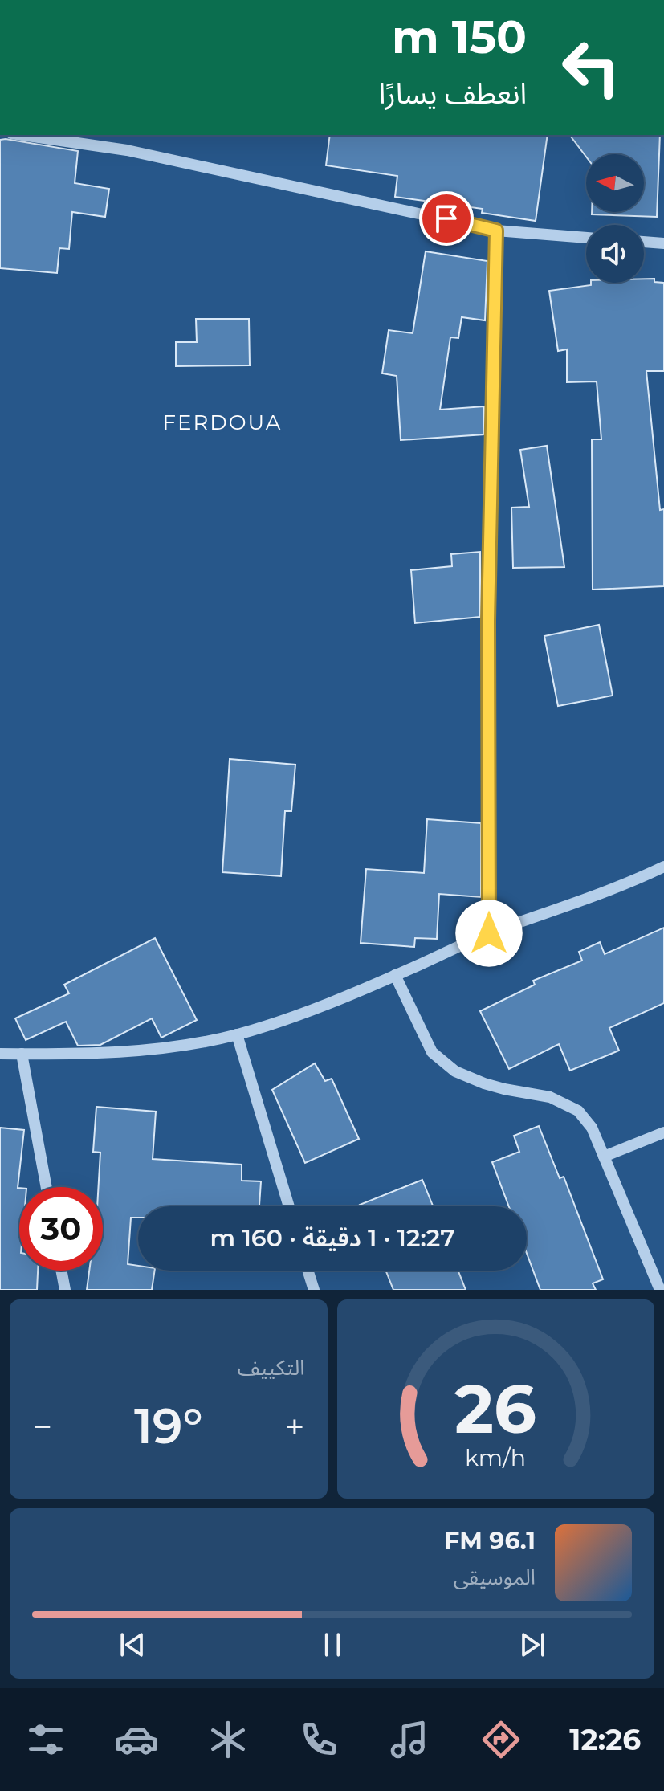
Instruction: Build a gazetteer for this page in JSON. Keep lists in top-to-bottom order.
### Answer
{
  "districts": ["FERDOUA"],
  "north": "left",
  "page": {
    "turn": ["150 m", "انعطف يسارًا"],
    "limit": "30",
    "trip": "12:27 · 1 دقيقة · 160 m",
    "tile": "التكييف",
    "heat": ["−", "19°", "+"],
    "song": ["96.1 FM", "الموسيقى"],
    "tabs": "12:26",
    "gauge": ["26", "km/h"]
  }
}
